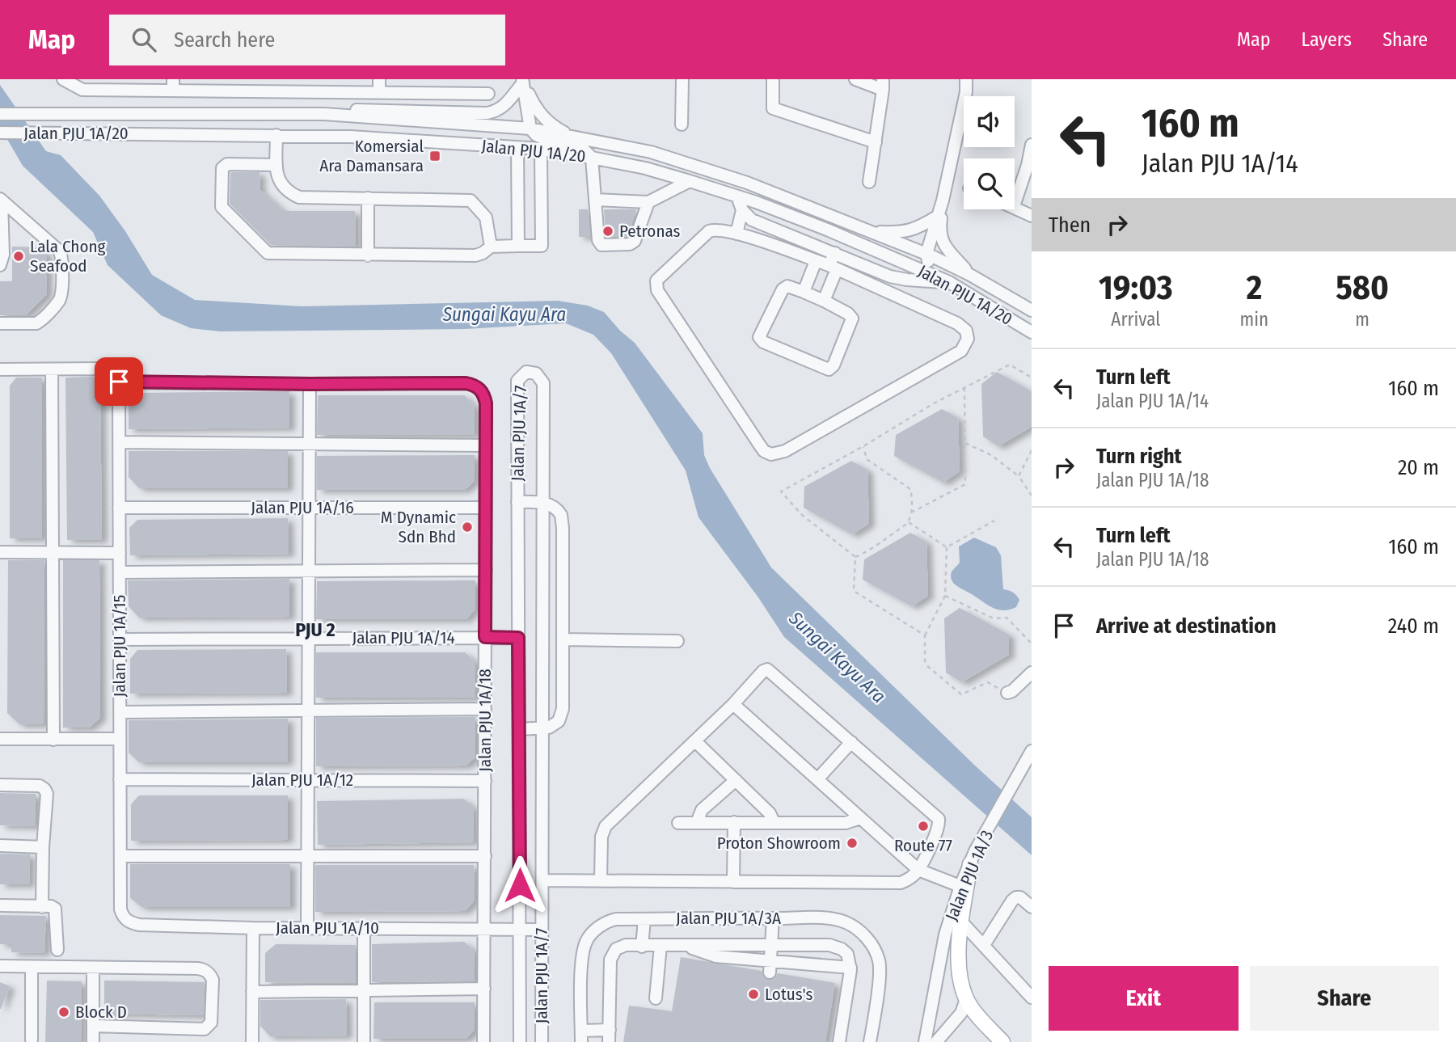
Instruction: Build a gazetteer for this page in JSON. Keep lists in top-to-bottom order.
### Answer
{
  "streets": {
    "street": [
      "Jalan PJU 1A/20",
      "Jalan PJU 1A/7",
      "Jalan PJU 1A/16",
      "Jalan PJU 1A/14",
      "Jalan PJU 1A/15",
      "Jalan PJU 1A/18",
      "Jalan PJU 1A/12",
      "Jalan PJU 1A/3",
      "Jalan PJU 1A/3A",
      "Jalan PJU 1A/10"
    ]
  },
  "crossings": [
    ["Jalan PJU 1A/7", "Jalan PJU 1A/14"],
    ["Jalan PJU 1A/7", "Jalan PJU 1A/10"],
    ["Jalan PJU 1A/16", "Jalan PJU 1A/15"],
    ["Jalan PJU 1A/16", "Jalan PJU 1A/18"],
    ["Jalan PJU 1A/14", "Jalan PJU 1A/15"],
    ["Jalan PJU 1A/14", "Jalan PJU 1A/18"],
    ["Jalan PJU 1A/15", "Jalan PJU 1A/18"],
    ["Jalan PJU 1A/15", "Jalan PJU 1A/12"],
    ["Jalan PJU 1A/15", "Jalan PJU 1A/10"],
    ["Jalan PJU 1A/18", "Jalan PJU 1A/12"],
    ["Jalan PJU 1A/18", "Jalan PJU 1A/10"]
  ],
  "districts": ["PJU 2"],
  "water": ["Sungai Kayu Ara"],
  "places": {
    "transit": ["Komersial Ara Damansara"],
    "other": [
      "Petronas",
      "Lala Chong Seafood",
      "M Dynamic Sdn Bhd",
      "Route 77",
      "Proton Showroom",
      "Lotus's",
      "Block D"
    ]
  },
  "page": {
    "header": "Map",
    "search": "Search here",
    "nav": ["Map", "Layers", "Share"],
    "turn": ["160 m", "Jalan PJU 1A/14"],
    "then": "Then",
    "eta": [
      "19:03",
      "Arrival",
      "2",
      "min",
      "580",
      "m"
    ],
    "list": [
      {
        "name": "Turn left",
        "note": "Jalan PJU 1A/14",
        "value": "160 m"
      },
      {
        "name": "Turn right",
        "note": "Jalan PJU 1A/18",
        "value": "20 m"
      },
      {
        "name": "Turn left",
        "note": "Jalan PJU 1A/18",
        "value": "160 m"
      },
      {
        "name": "Arrive at destination",
        "value": "240 m"
      }
    ],
    "buttons": ["Exit", "Share"]
  }
}
